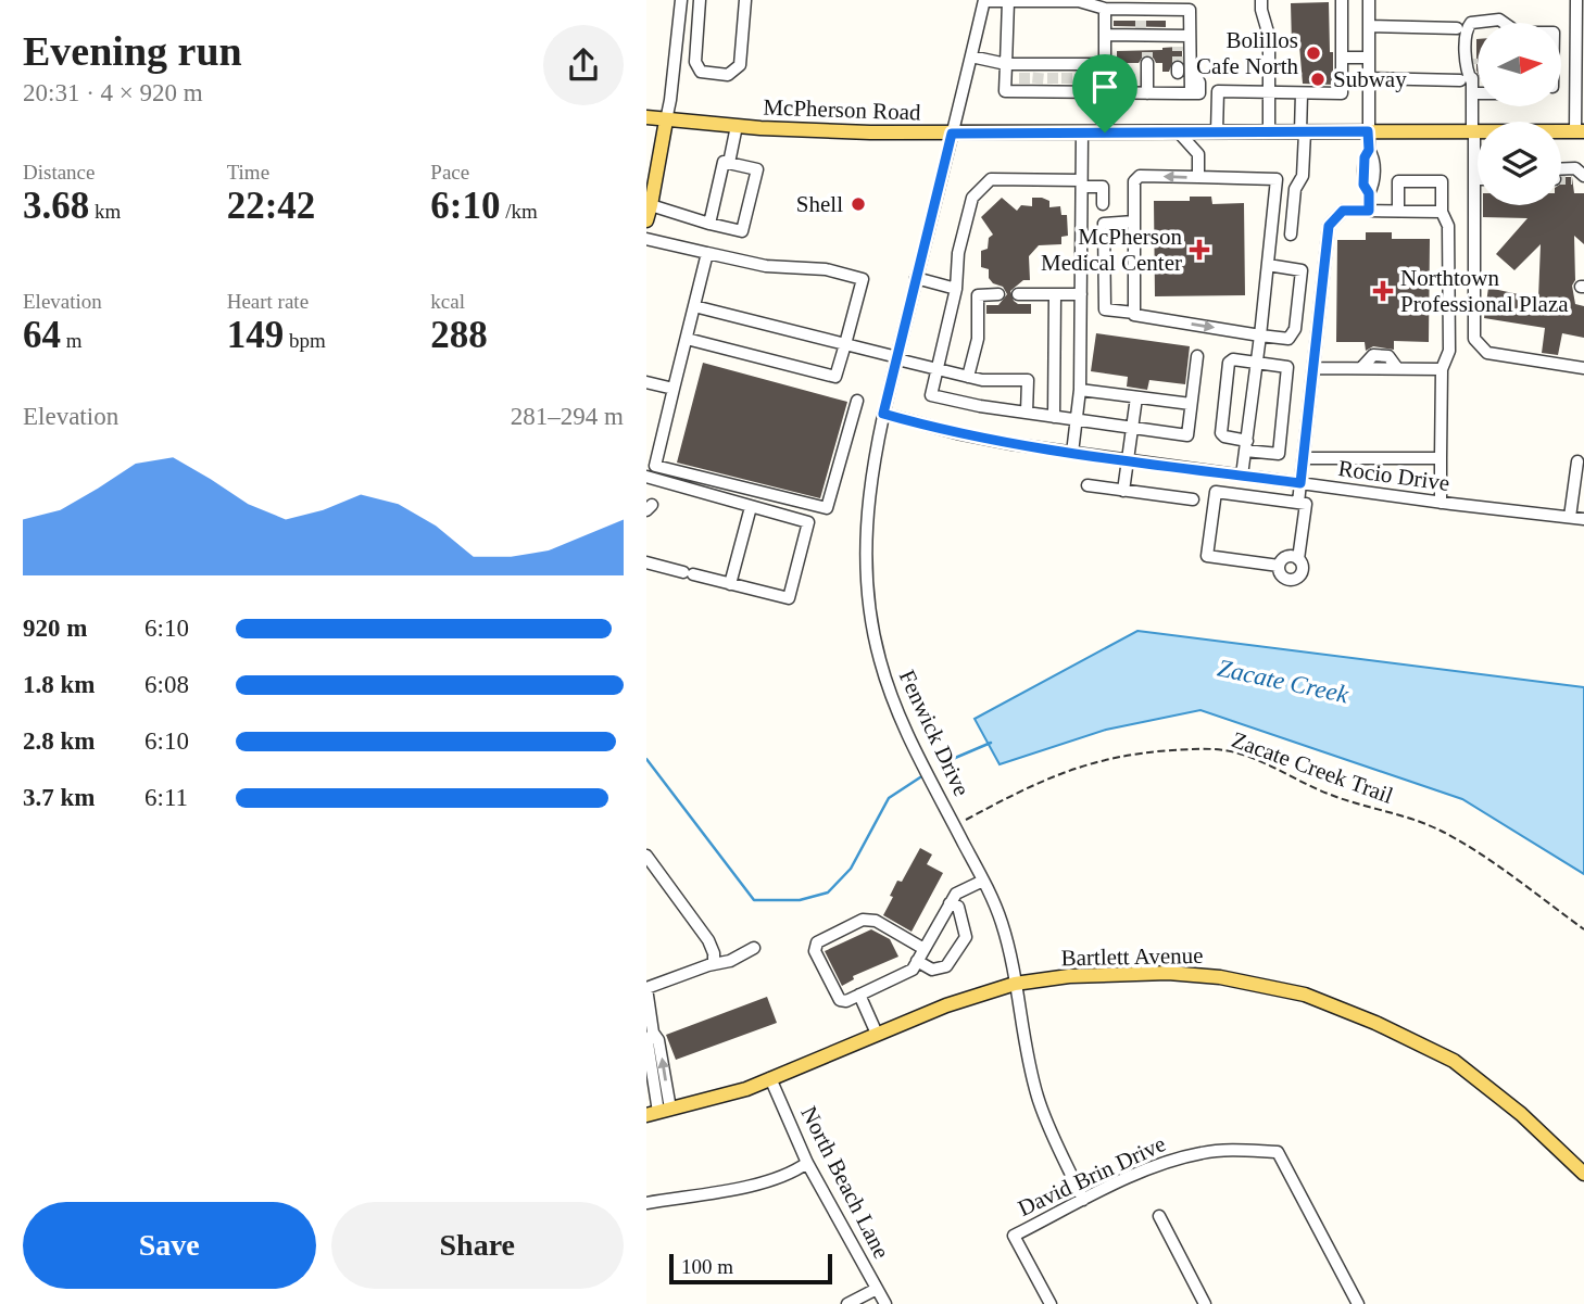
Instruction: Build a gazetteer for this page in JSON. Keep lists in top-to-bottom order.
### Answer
{
  "streets": {
    "main road": ["McPherson Road", "Bartlett Avenue"],
    "street": [
      "Rocio Drive",
      "Fenwick Drive",
      "David Brin Drive",
      "North Beach Lane"
    ],
    "path": ["Zacate Creek Trail"]
  },
  "crossings": [
    ["McPherson Road", "Fenwick Drive"],
    ["Rocio Drive", "Fenwick Drive"],
    ["Fenwick Drive", "Bartlett Avenue"],
    ["Fenwick Drive", "David Brin Drive"],
    ["Bartlett Avenue", "North Beach Lane"]
  ],
  "water": ["Zacate Creek"],
  "places": {
    "other": ["Bolillos Cafe North", "Subway", "Shell"],
    "health": ["McPherson Medical Center", "Northtown Professional Plaza"]
  },
  "scale_bar": "100 m",
  "north": "right",
  "page": {
    "heading": ["Evening run", "20:31 · 4 × 920 m"],
    "stats": [
      ["Distance", "3.68 km"],
      ["Time", "22:42"],
      ["Pace", "6:10 /km"],
      ["Elevation", "64 m"],
      ["Heart rate", "149 bpm"],
      ["kcal", "288"]
    ],
    "chart": ["Elevation", "281–294 m"],
    "list": [
      {
        "name": "920 m",
        "note": "6:10"
      },
      {
        "name": "1.8 km",
        "note": "6:08"
      },
      {
        "name": "2.8 km",
        "note": "6:10"
      },
      {
        "name": "3.7 km",
        "note": "6:11"
      }
    ],
    "buttons": ["Save", "Share"],
    "scale": "100 m"
  }
}
